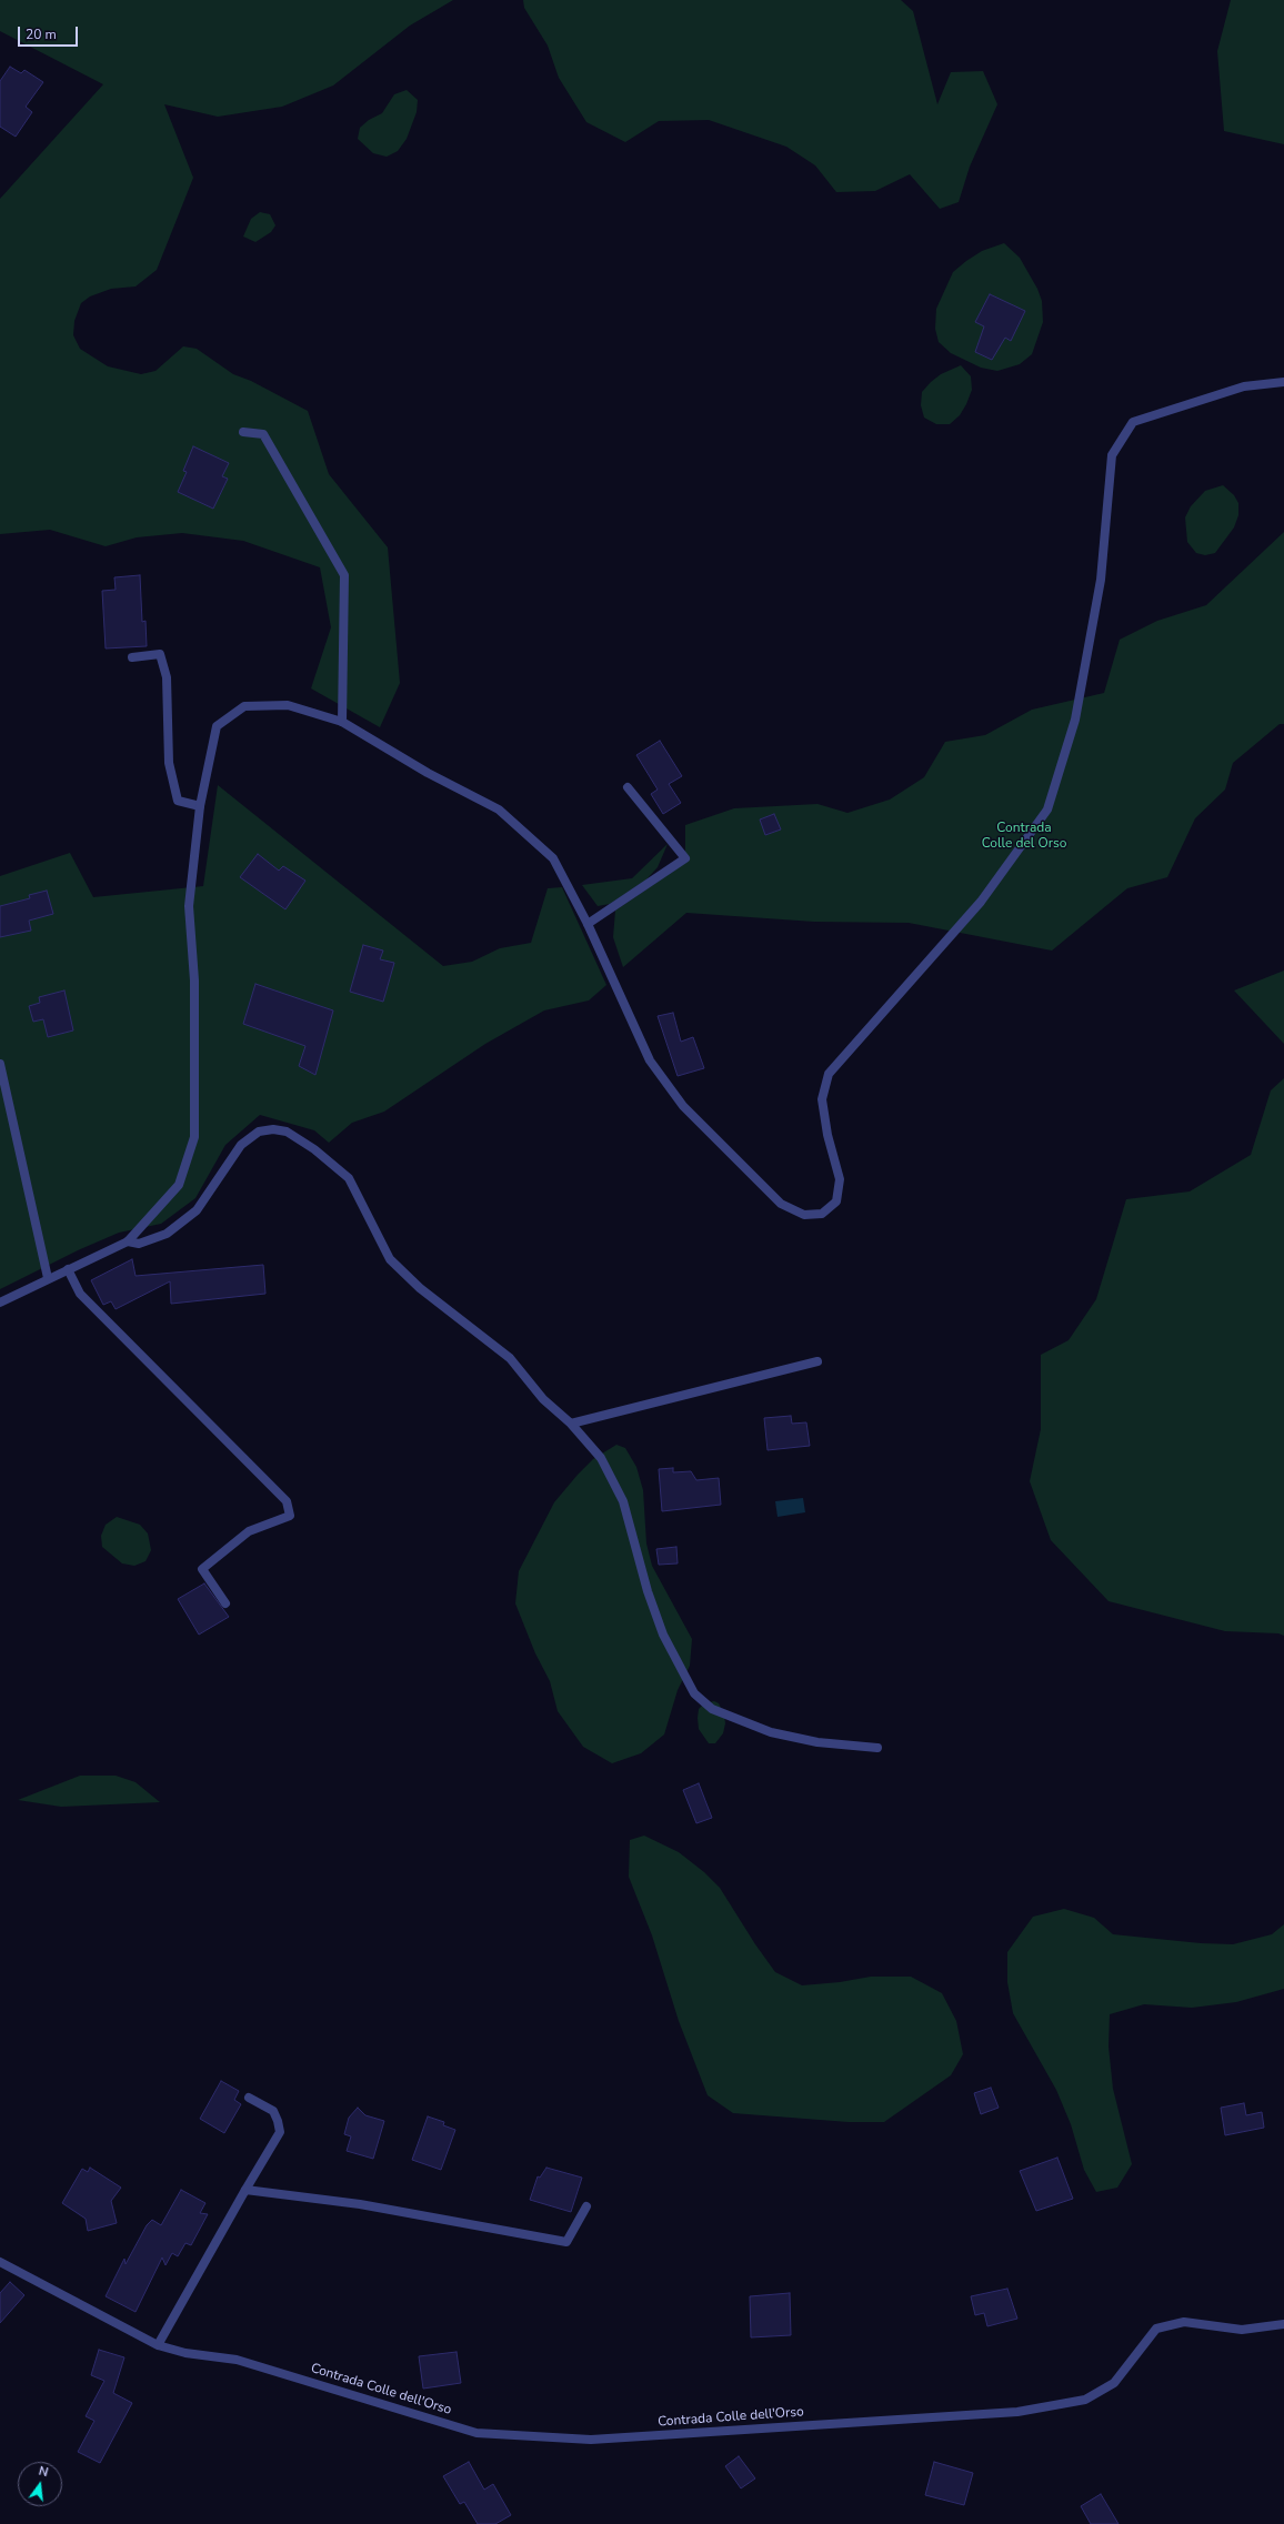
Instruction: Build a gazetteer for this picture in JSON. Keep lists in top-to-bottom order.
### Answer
{
  "streets": {
    "street": ["Contrada Colle dell'Orso"]
  },
  "parks": ["Contrada Colle del Orso"],
  "scale_bar": "20 m",
  "north": "top"
}
